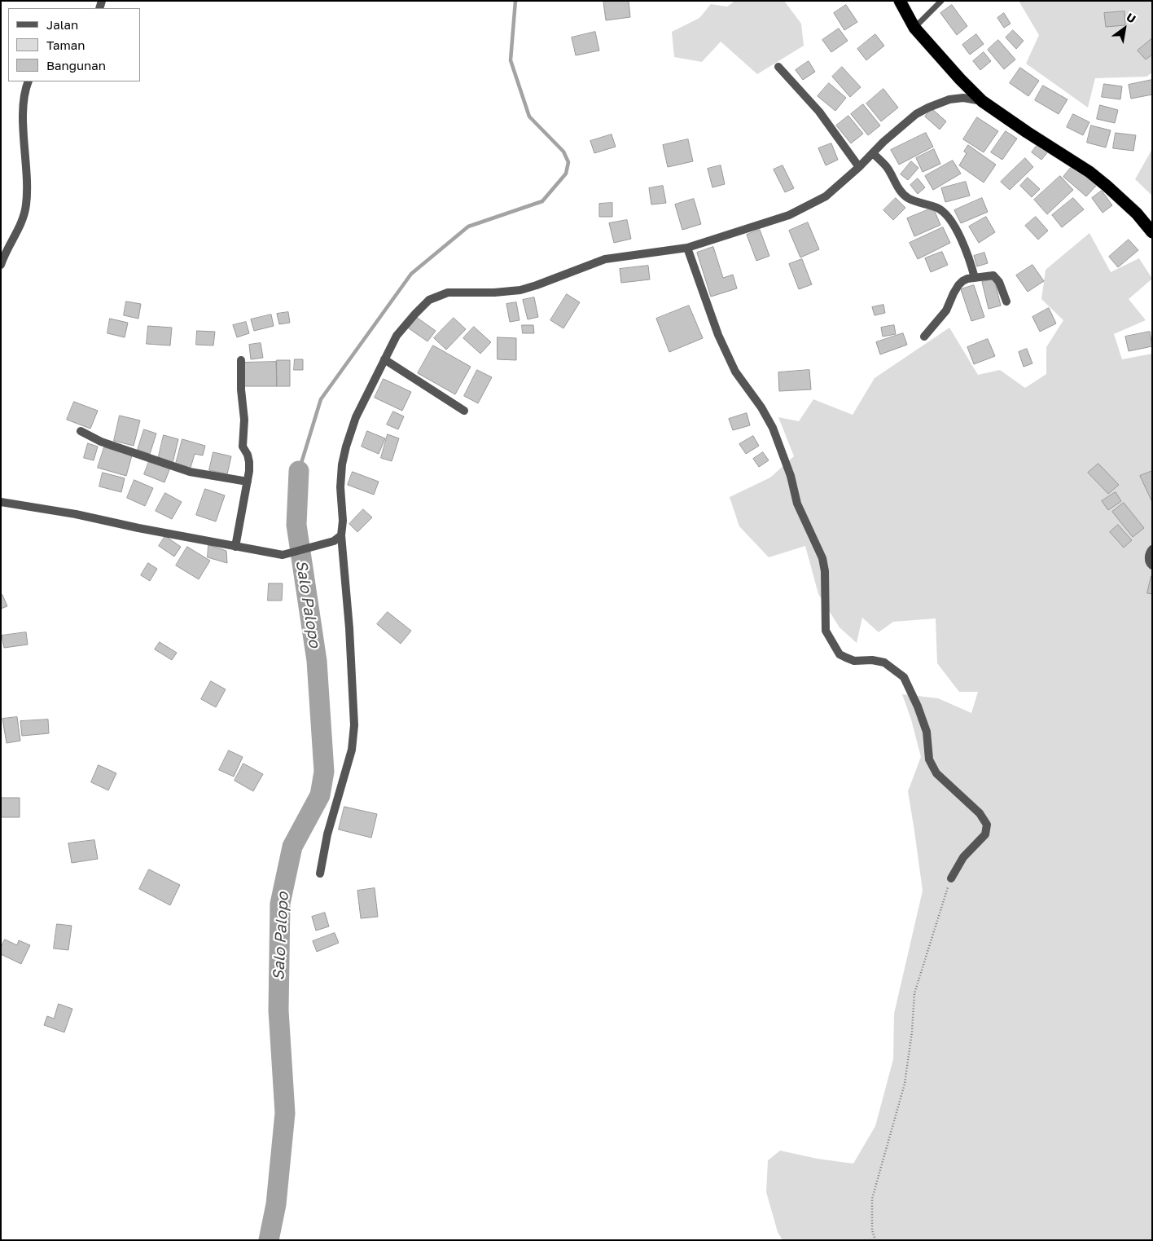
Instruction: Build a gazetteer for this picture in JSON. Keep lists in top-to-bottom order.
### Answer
{
  "water": ["Salo Palopo"],
  "legend": ["Jalan", "Taman", "Bangunan"],
  "north": "top right"
}
